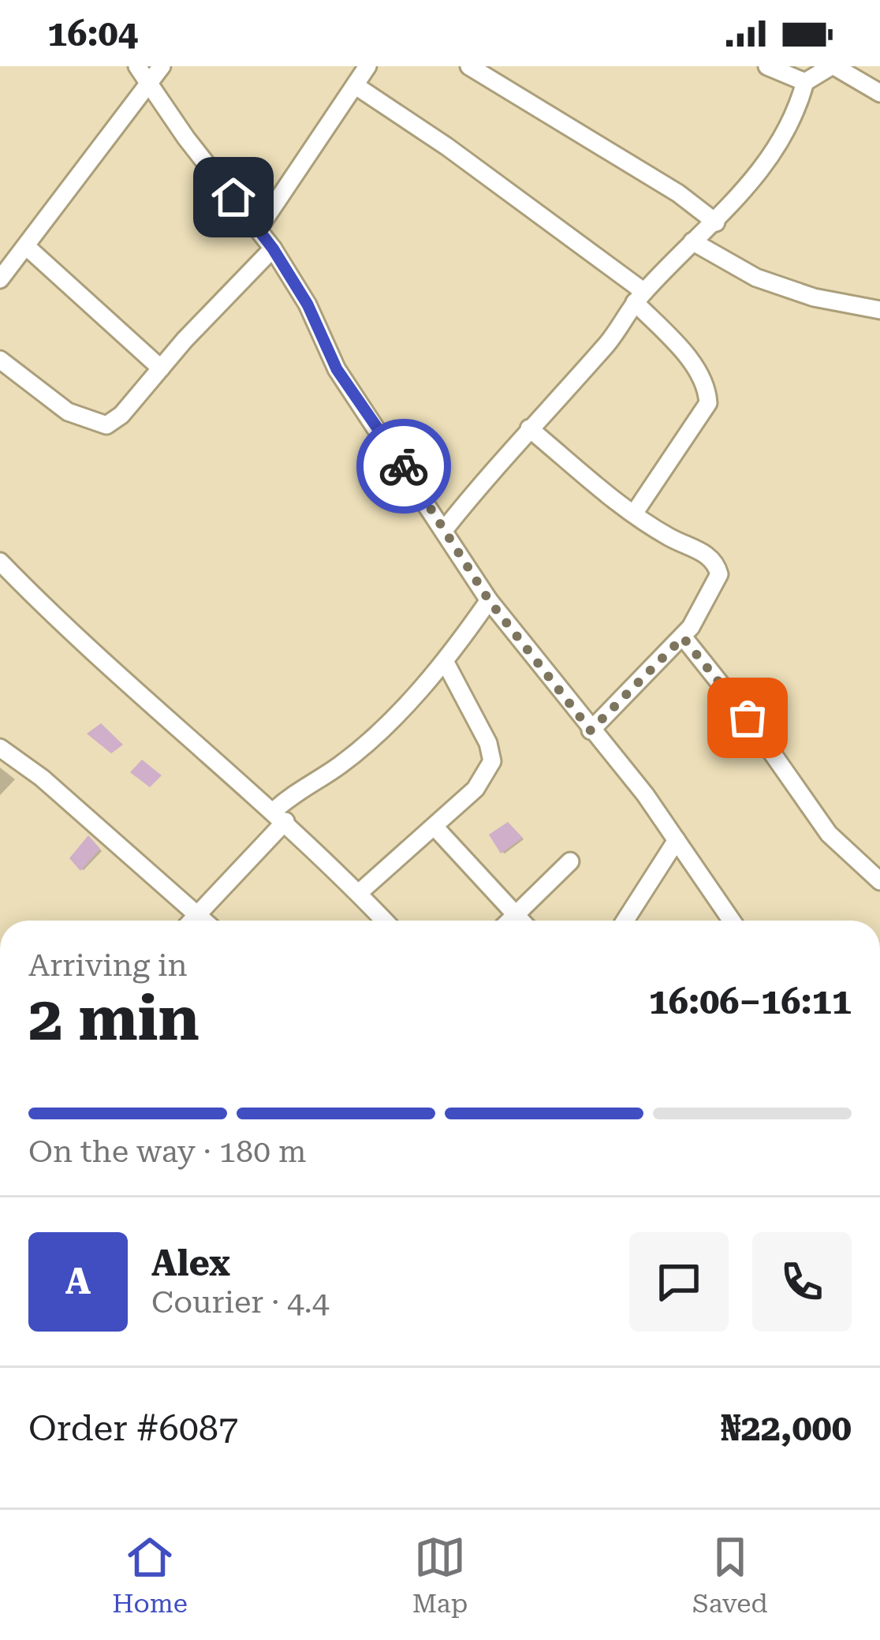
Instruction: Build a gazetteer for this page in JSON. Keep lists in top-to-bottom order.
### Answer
{
  "page": {
    "status": "16:04",
    "heading": ["2 min", "Arriving in", "16:06–16:11"],
    "panel": [
      "Alex",
      "Courier · 4.4",
      "Order #6087",
      "₦22,000"
    ],
    "bar": "On the way · 180 m",
    "round": "A",
    "tabs": ["Home", "Map", "Saved"]
  }
}
